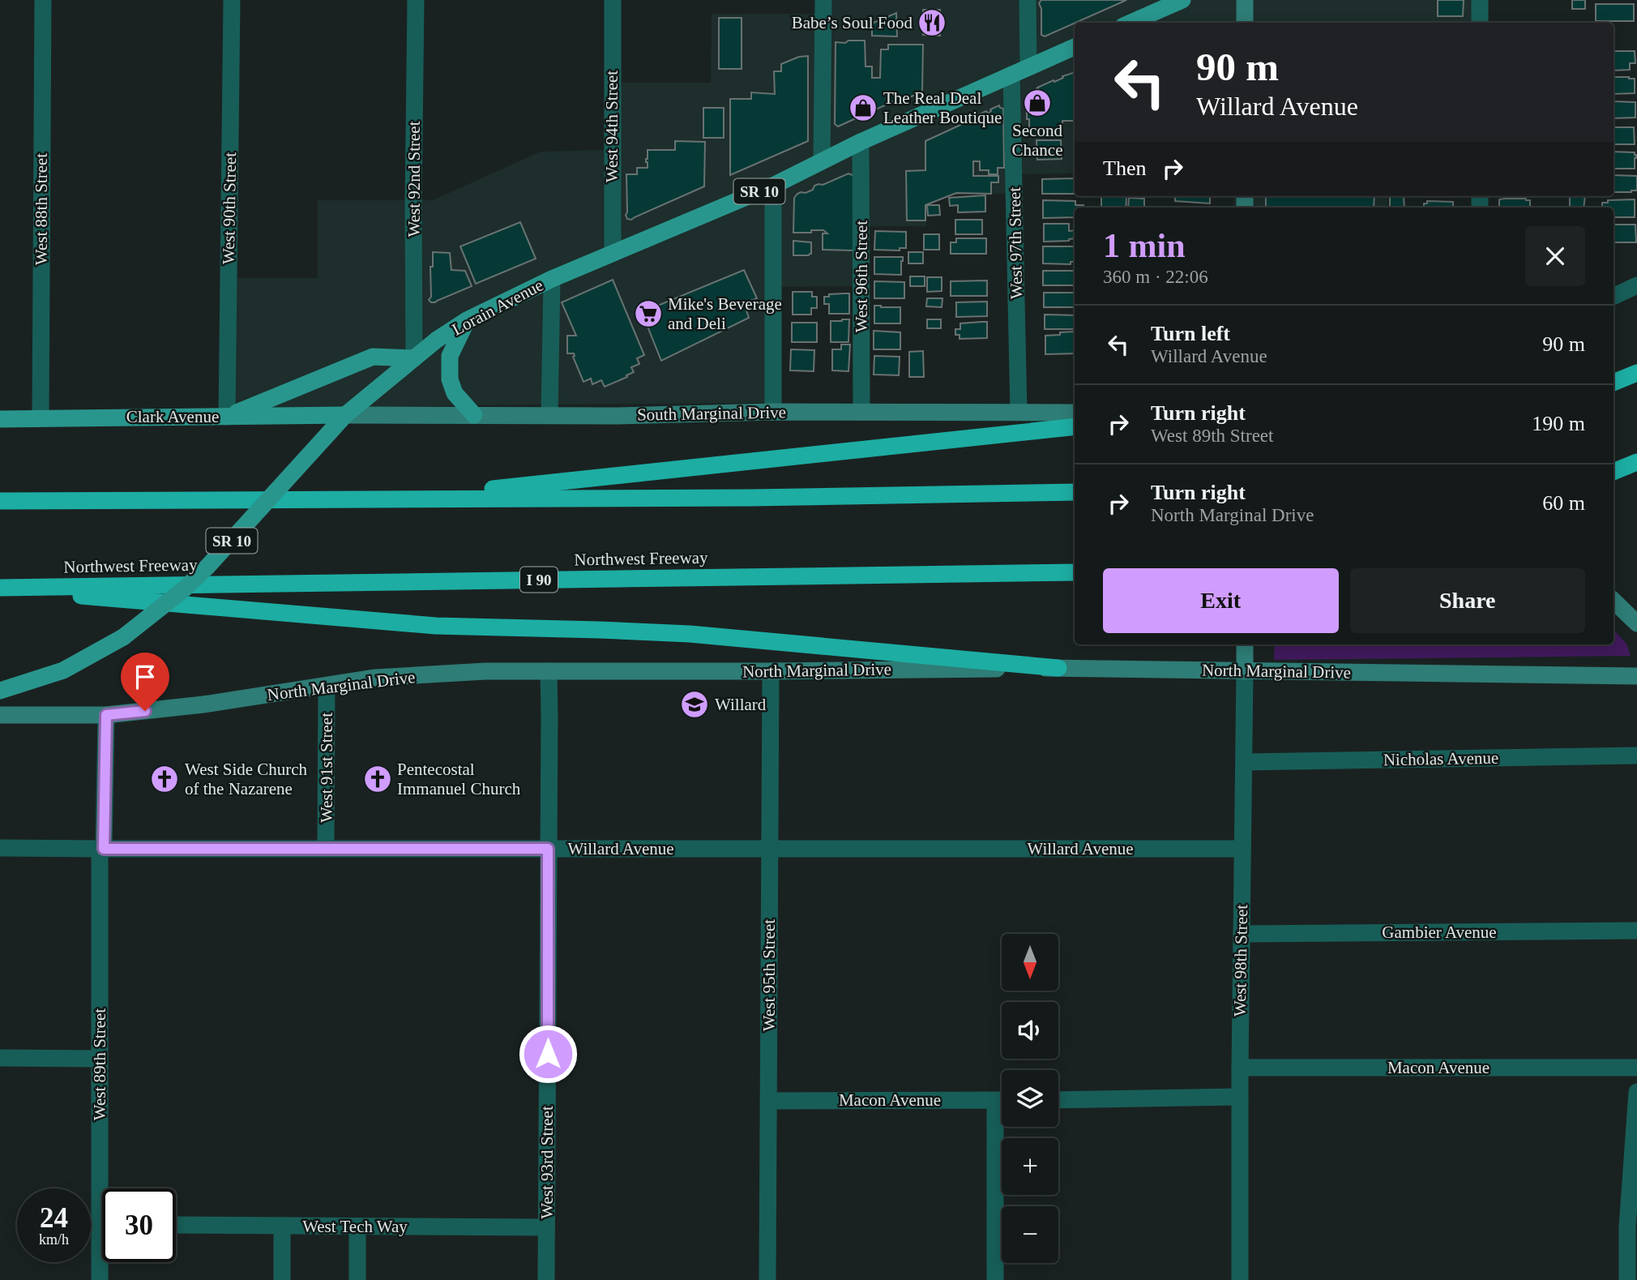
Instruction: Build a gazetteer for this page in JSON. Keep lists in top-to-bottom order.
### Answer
{
  "streets": {
    "highway": ["Northwest Freeway", "I 90"],
    "main road": ["SR 10", "Lorain Avenue", "Clark Avenue"],
    "street": [
      "West 94th Street",
      "West 92nd Street",
      "West 90th Street",
      "West 88th Street",
      "West 97th Street",
      "West 96th Street",
      "South Marginal Drive",
      "North Marginal Drive",
      "Nicholas Avenue",
      "West 91st Street",
      "Willard Avenue",
      "Gambier Avenue",
      "West 98th Street",
      "West 95th Street",
      "West 89th Street",
      "Macon Avenue",
      "West 93rd Street",
      "West Tech Way"
    ]
  },
  "crossings": [
    ["West 94th Street", "Lorain Avenue"],
    ["West 92nd Street", "Lorain Avenue"],
    ["West 90th Street", "Clark Avenue"],
    ["West 88th Street", "Clark Avenue"],
    ["West 97th Street", "Lorain Avenue"],
    ["West 97th Street", "South Marginal Drive"],
    ["West 96th Street", "Lorain Avenue"],
    ["West 96th Street", "South Marginal Drive"],
    ["Lorain Avenue", "South Marginal Drive"],
    ["Lorain Avenue", "Clark Avenue"],
    ["South Marginal Drive", "Clark Avenue"],
    ["North Marginal Drive", "West 91st Street"],
    ["North Marginal Drive", "West 98th Street"],
    ["North Marginal Drive", "West 95th Street"],
    ["North Marginal Drive", "West 89th Street"],
    ["North Marginal Drive", "West 93rd Street"],
    ["Nicholas Avenue", "West 98th Street"],
    ["West 91st Street", "Willard Avenue"],
    ["Willard Avenue", "West 98th Street"],
    ["Willard Avenue", "West 95th Street"],
    ["Willard Avenue", "West 89th Street"],
    ["Willard Avenue", "West 93rd Street"],
    ["Gambier Avenue", "West 98th Street"],
    ["West 98th Street", "Macon Avenue"],
    ["West 95th Street", "Macon Avenue"],
    ["West 93rd Street", "West Tech Way"]
  ],
  "places": {
    "restaurant": ["Babe’s Soul Food"],
    "shop": ["Second Chance", "The Real Deal Leather Boutique"],
    "supermarket": ["Mike's Beverage and Deli"],
    "school or university": ["Willard"],
    "church": ["West Side Church of the Nazarene", "Pentecostal Immanuel Church"]
  },
  "north": "bottom",
  "page": {
    "turn": ["90 m", "Willard Avenue"],
    "then": "Then",
    "heading": ["1 min", "360 m · 22:06"],
    "list": [
      {
        "name": "Turn left",
        "note": "Willard Avenue",
        "value": "90 m"
      },
      {
        "name": "Turn right",
        "note": "West 89th Street",
        "value": "190 m"
      },
      {
        "name": "Turn right",
        "note": "North Marginal Drive",
        "value": "60 m"
      }
    ],
    "buttons": ["Exit", "Share"],
    "map_buttons": ["+", "−"],
    "speed": "24 km/h",
    "limit": "30"
  }
}
